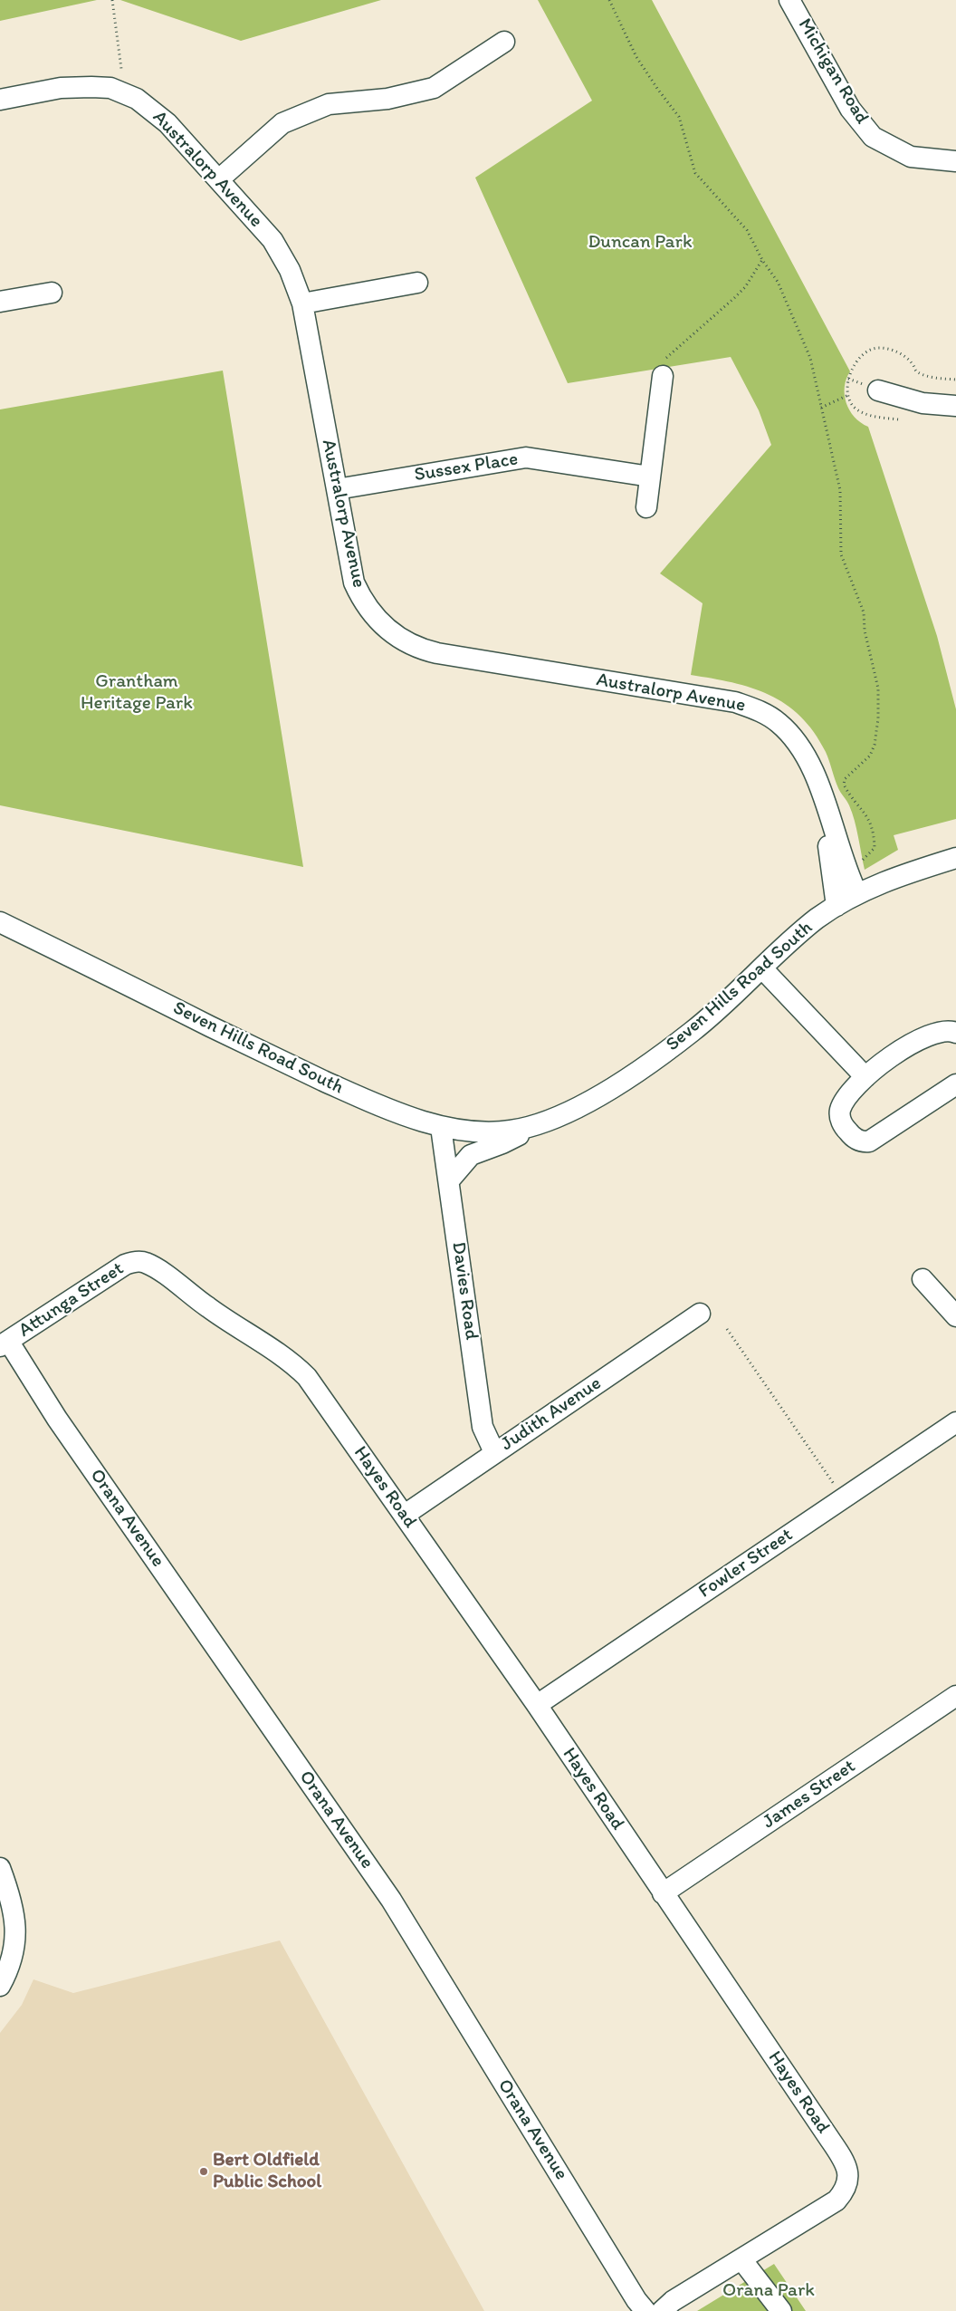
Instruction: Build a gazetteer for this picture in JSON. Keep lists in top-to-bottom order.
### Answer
{
  "streets": {
    "street": [
      "Michigan Road",
      "Australorp Avenue",
      "Sussex Place",
      "Seven Hills Road South",
      "Davies Road",
      "Attunga Street",
      "Judith Avenue",
      "Hayes Road",
      "Orana Avenue",
      "Fowler Street",
      "James Street"
    ]
  },
  "crossings": [
    ["Australorp Avenue", "Sussex Place"],
    ["Australorp Avenue", "Seven Hills Road South"],
    ["Seven Hills Road South", "Davies Road"],
    ["Davies Road", "Judith Avenue"],
    ["Attunga Street", "Hayes Road"],
    ["Attunga Street", "Orana Avenue"],
    ["Judith Avenue", "Hayes Road"],
    ["Hayes Road", "Fowler Street"],
    ["Hayes Road", "James Street"]
  ],
  "parks": ["Duncan Park", "Grantham Heritage Park", "Orana Park"],
  "places": ["Bert Oldfield Public School"]
}
